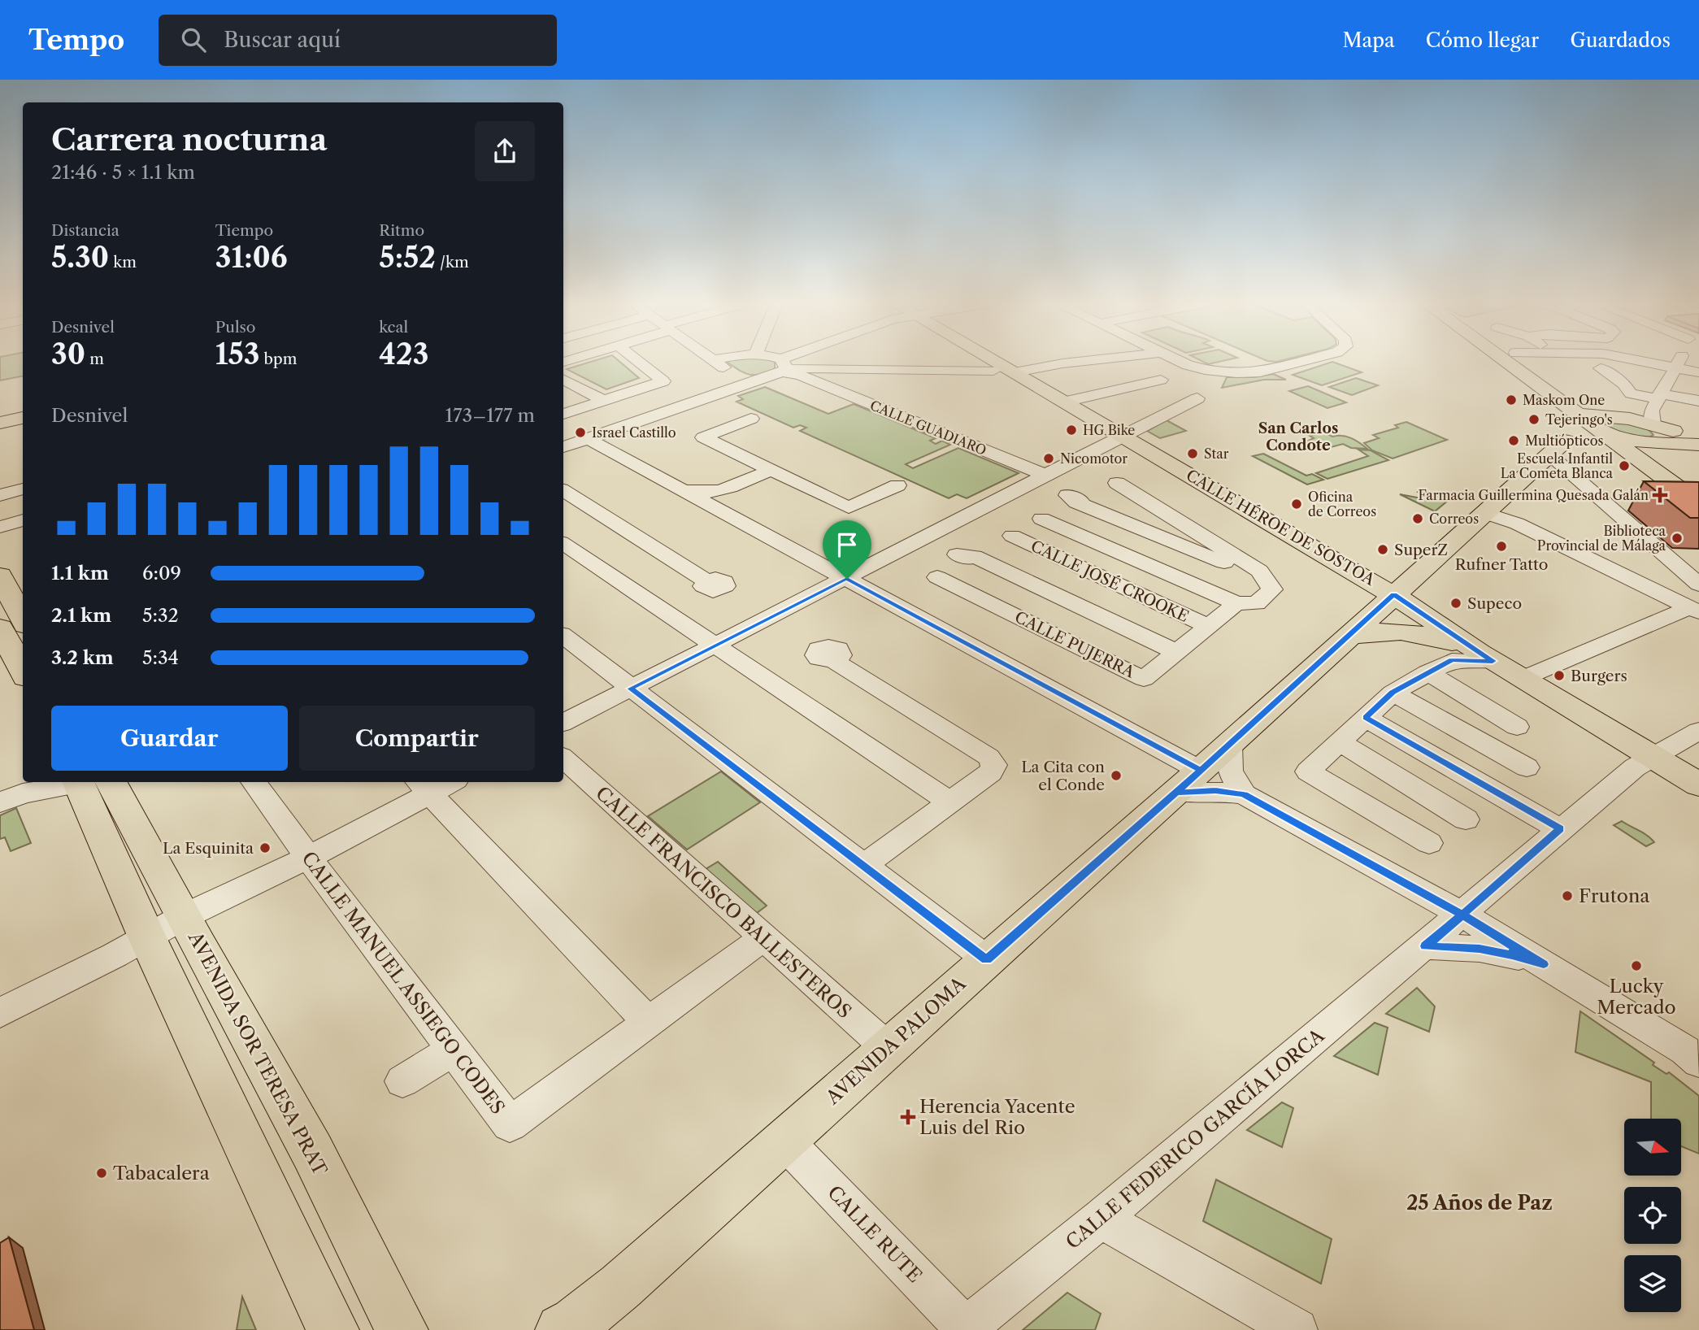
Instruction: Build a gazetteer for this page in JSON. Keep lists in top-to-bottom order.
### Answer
{
  "streets": {
    "main road": ["CALLE HÉROE DE SOSTOA", "AVENIDA PALOMA", "AVENIDA SOR TERESA PRAT"],
    "street": [
      "CALLE GUADIARO",
      "CALLE JOSÉ CROOKE",
      "CALLE PUJERRA",
      "CALLE FRANCISCO BALLESTEROS",
      "CALLE MANUEL ASSIEGO CODES",
      "CALLE FEDERICO GARCÍA LORCA",
      "CALLE RUTE"
    ]
  },
  "crossings": [
    ["CALLE GUADIARO", "CALLE PUJERRA"],
    ["CALLE HÉROE DE SOSTOA", "AVENIDA PALOMA"],
    ["CALLE HÉROE DE SOSTOA", "CALLE FEDERICO GARCÍA LORCA"],
    ["CALLE JOSÉ CROOKE", "CALLE PUJERRA"],
    ["CALLE FRANCISCO BALLESTEROS", "CALLE MANUEL ASSIEGO CODES"],
    ["CALLE FRANCISCO BALLESTEROS", "AVENIDA PALOMA"],
    ["AVENIDA PALOMA", "CALLE RUTE"],
    ["CALLE FEDERICO GARCÍA LORCA", "CALLE RUTE"]
  ],
  "districts": ["San Carlos Condote", "25 Años de Paz"],
  "places": {
    "other": [
      "Maskom One",
      "Tejeringo's",
      "HG Bike",
      "Israel Castillo",
      "Multiópticos",
      "Star",
      "Nicomotor",
      "Escuela Infantil La Cometa Blanca",
      "Oficina de Correos",
      "Correos",
      "Biblioteca Provincial de Málaga",
      "Rufner Tatto",
      "SuperZ",
      "Supeco",
      "Burgers",
      "La Cita con el Conde",
      "La Esquinita",
      "Frutona",
      "Lucky Mercado",
      "Tabacalera"
    ],
    "health": ["Farmacia Guillermina Quesada Galán", "Herencia Yacente Luis del Rio"]
  },
  "north": "right",
  "page": {
    "header": "Tempo",
    "search": "Buscar aquí",
    "nav": ["Mapa", "Cómo llegar", "Guardados"],
    "heading": ["Carrera nocturna", "21:46 · 5 × 1.1 km"],
    "stats": [
      ["Distancia", "5.30 km"],
      ["Tiempo", "31:06"],
      ["Ritmo", "5:52 /km"],
      ["Desnivel", "30 m"],
      ["Pulso", "153 bpm"],
      ["kcal", "423"]
    ],
    "chart": ["Desnivel", "173–177 m"],
    "list": [
      {
        "name": "1.1 km",
        "note": "6:09"
      },
      {
        "name": "2.1 km",
        "note": "5:32"
      },
      {
        "name": "3.2 km",
        "note": "5:34"
      }
    ],
    "buttons": ["Guardar", "Compartir"]
  }
}
